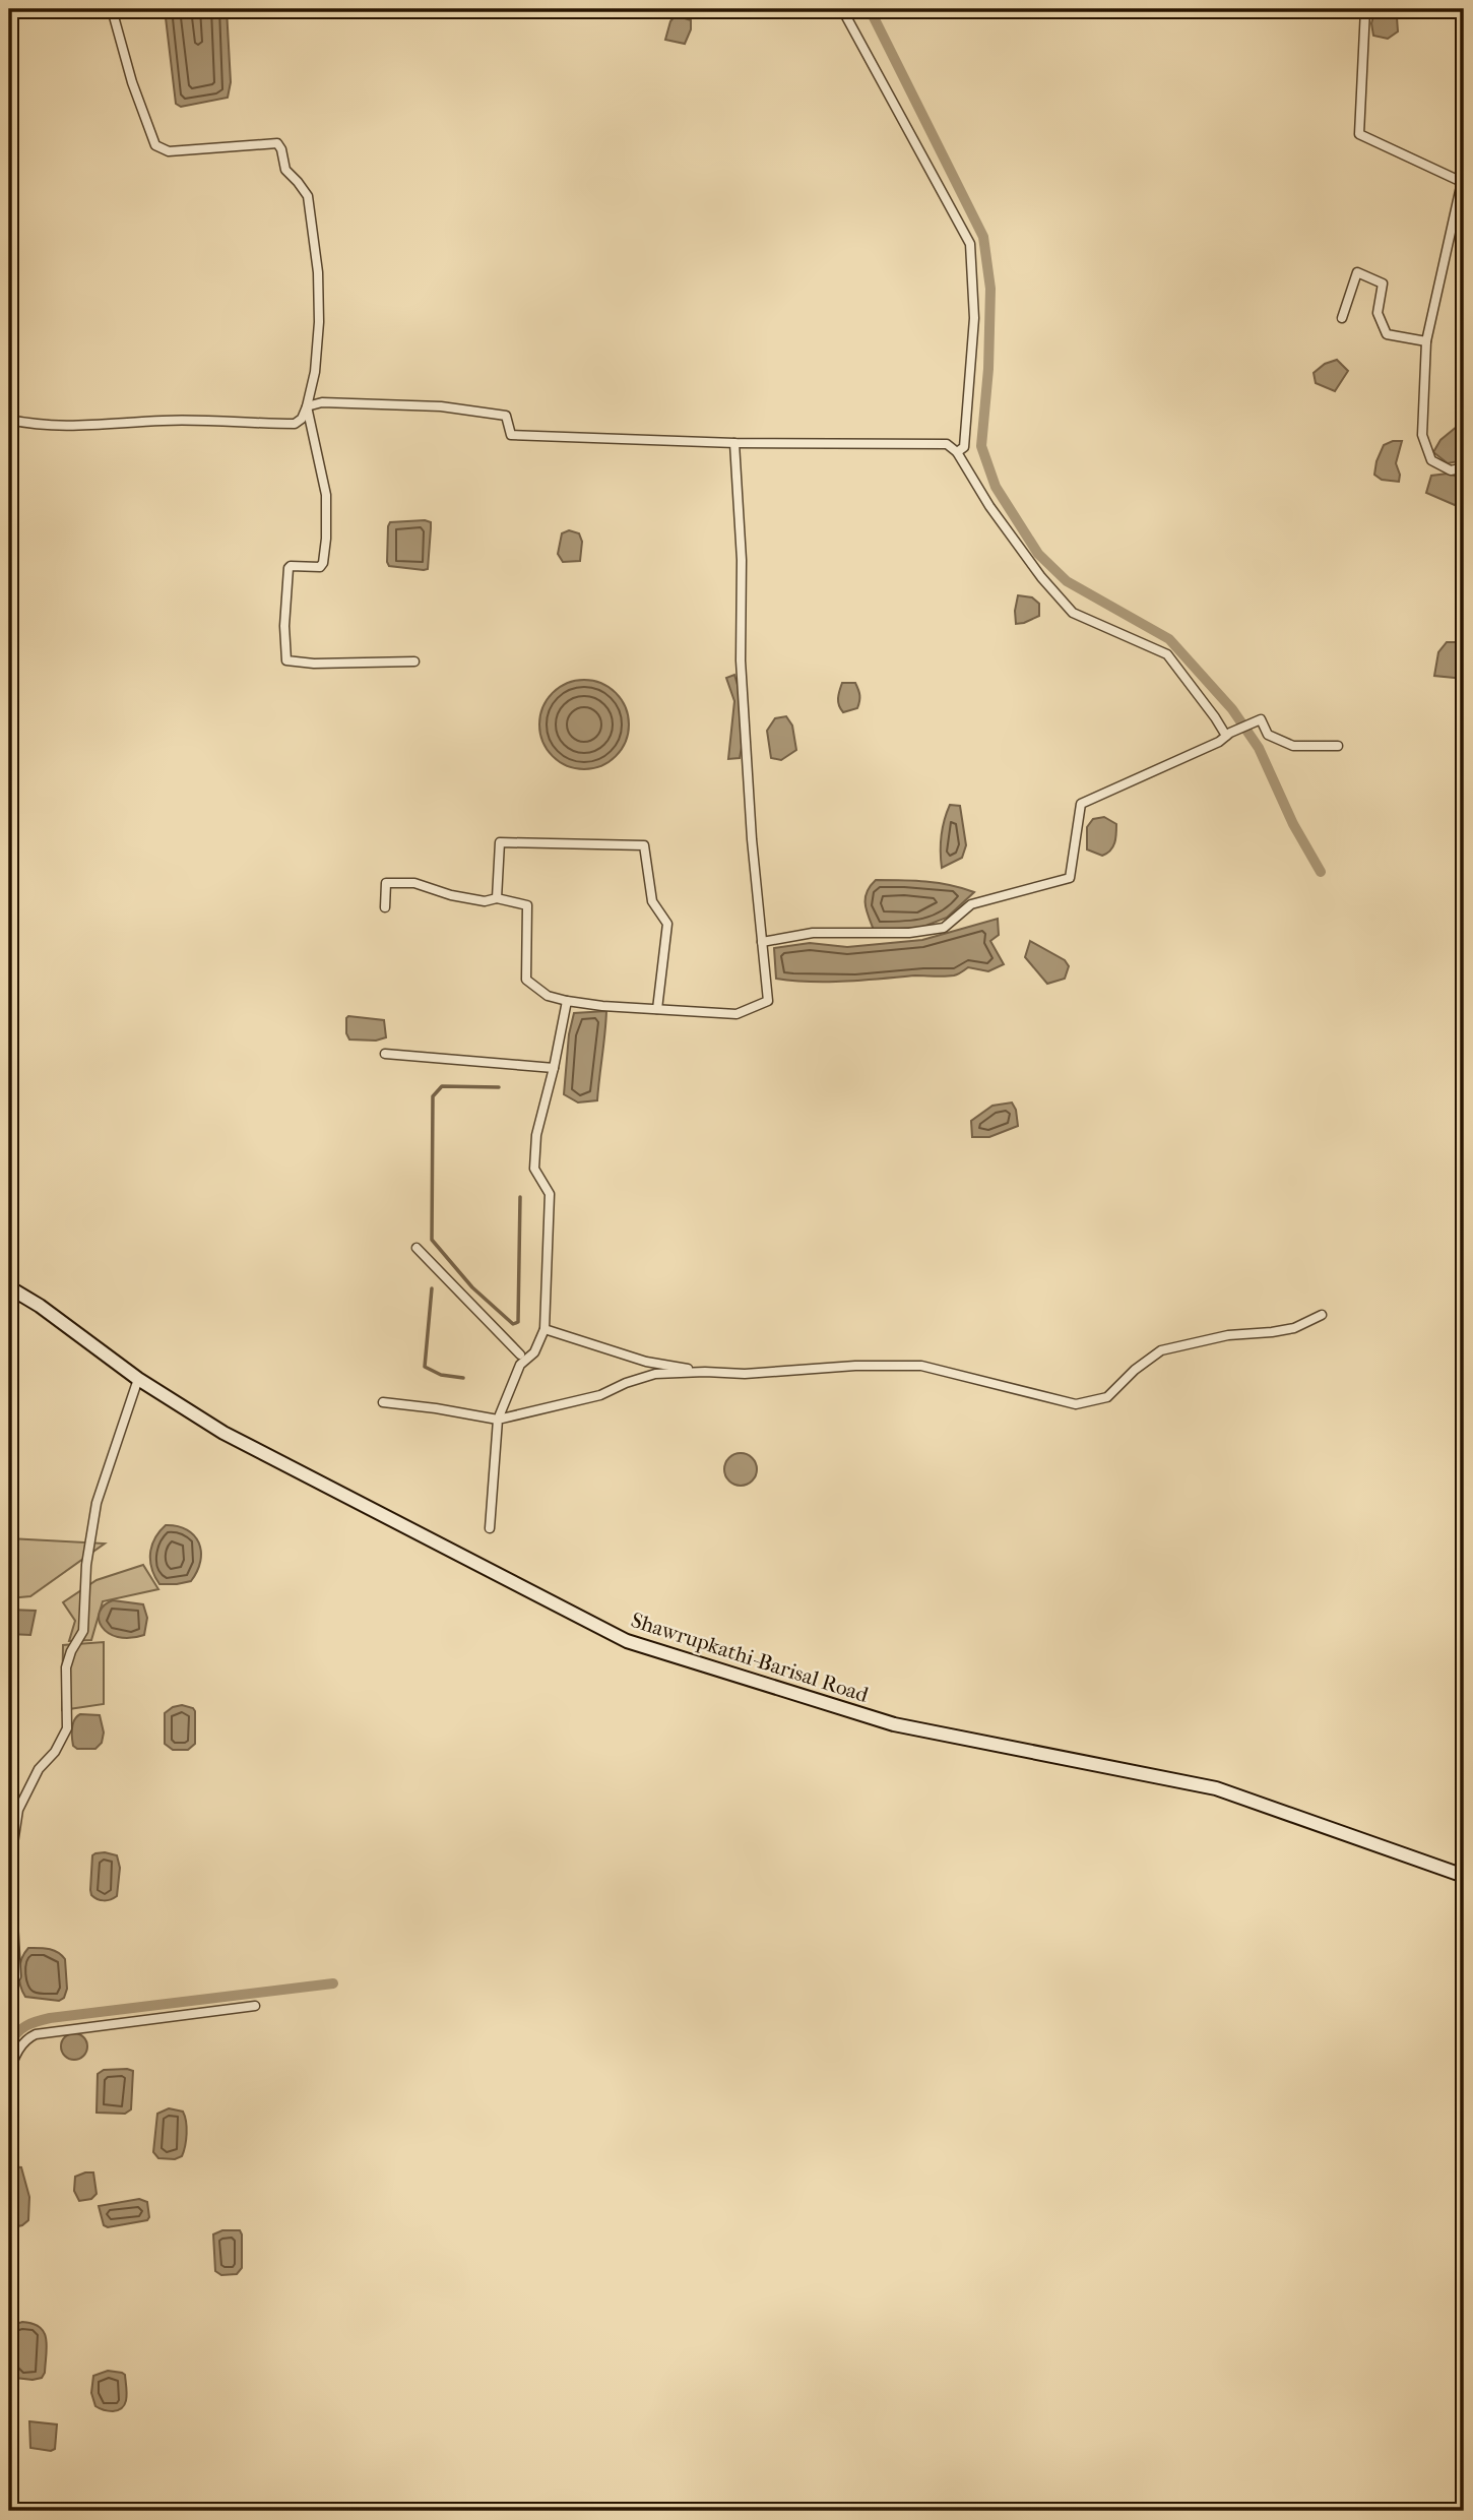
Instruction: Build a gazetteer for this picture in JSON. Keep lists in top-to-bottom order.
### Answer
{
  "streets": {
    "main road": ["Shawrupkathi-Barisal Road"]
  }
}
